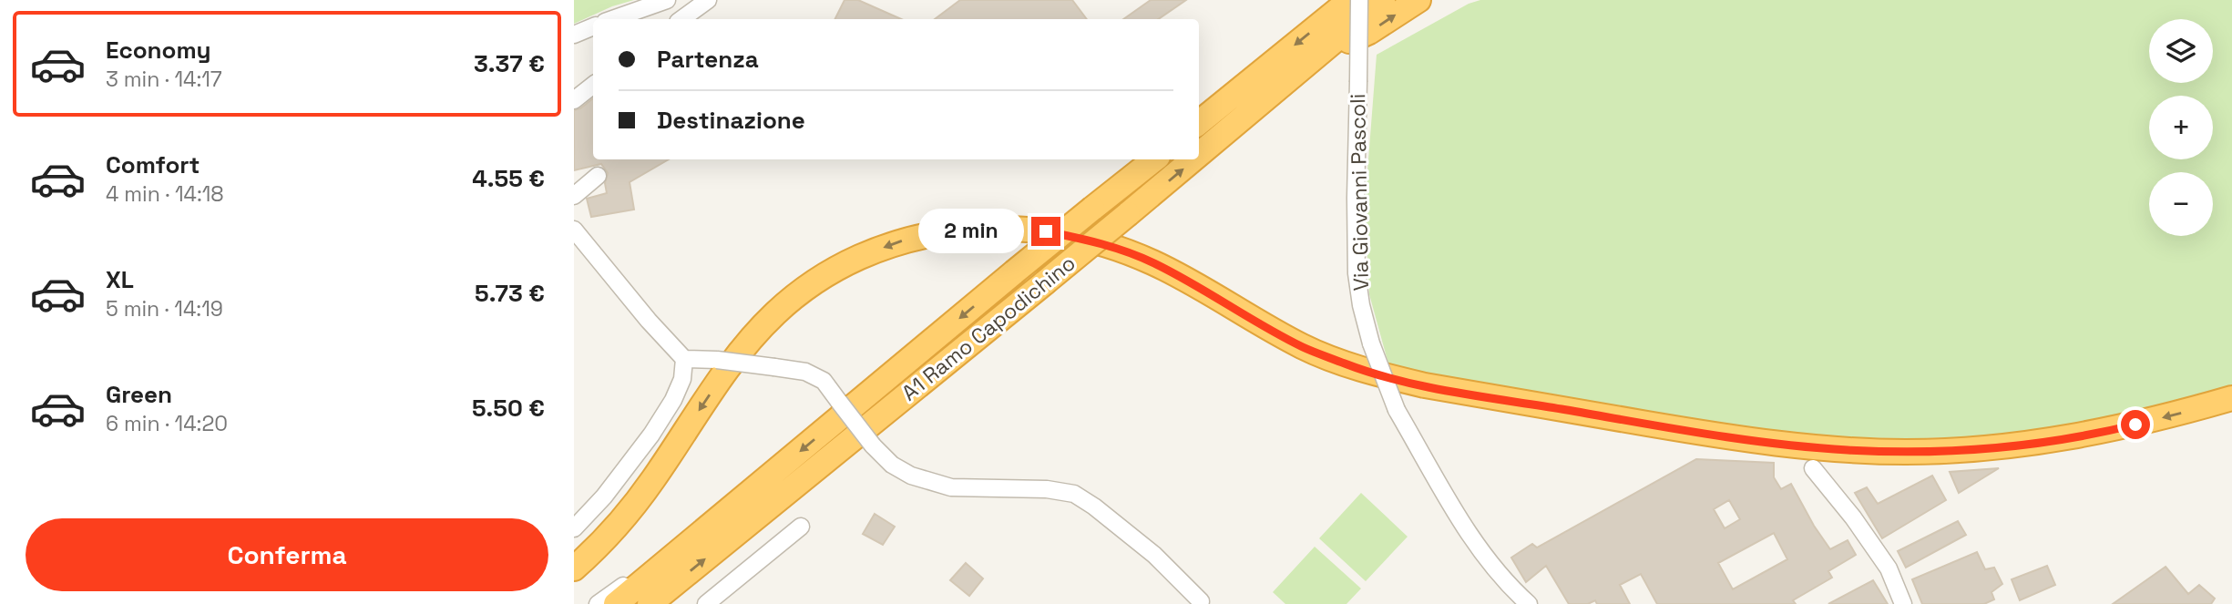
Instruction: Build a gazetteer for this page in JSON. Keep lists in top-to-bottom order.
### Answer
{
  "streets": {
    "highway": ["A1 Ramo Capodichino"],
    "street": ["Via Giovanni Pascoli"]
  },
  "page": {
    "list": [
      {
        "name": "Economy",
        "note": "3 min · 14:17",
        "value": "3.37 €"
      },
      {
        "name": "Comfort",
        "note": "4 min · 14:18",
        "value": "4.55 €"
      },
      {
        "name": "XL",
        "note": "5 min · 14:19",
        "value": "5.73 €"
      },
      {
        "name": "Green",
        "note": "6 min · 14:20",
        "value": "5.50 €"
      }
    ],
    "map_buttons": ["+", "−"],
    "banner": ["Partenza", "Destinazione"],
    "bubble": "2 min",
    "buttons": "Conferma"
  }
}
